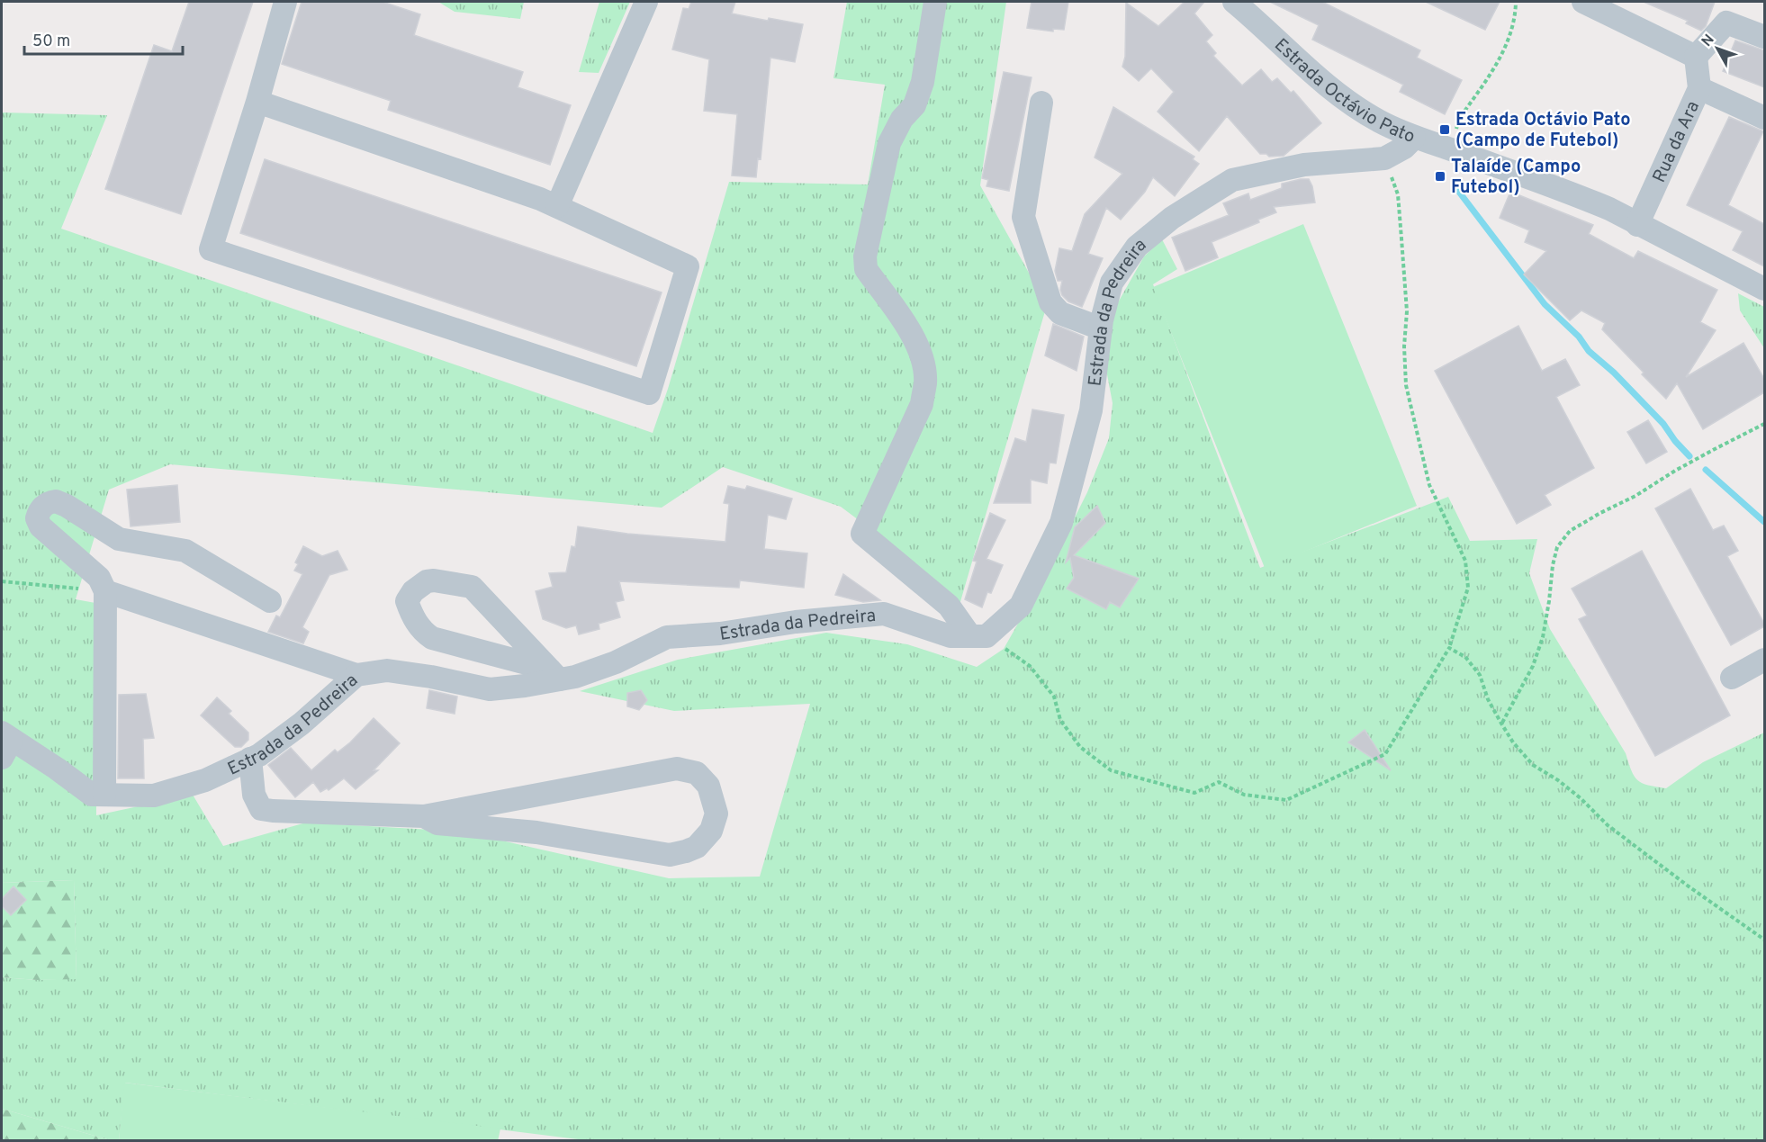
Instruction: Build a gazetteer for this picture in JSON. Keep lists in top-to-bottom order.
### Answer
{
  "streets": {
    "street": ["Estrada Octávio Pato", "Rua da Ara", "Estrada da Pedreira"]
  },
  "crossings": [
    ["Estrada Octávio Pato", "Rua da Ara"],
    ["Estrada Octávio Pato", "Estrada da Pedreira"]
  ],
  "places": {
    "transit": ["Estrada Octávio Pato (Campo de Futebol)", "Talaíde (Campo Futebol)"]
  },
  "scale_bar": "50 m",
  "north": "top left"
}
